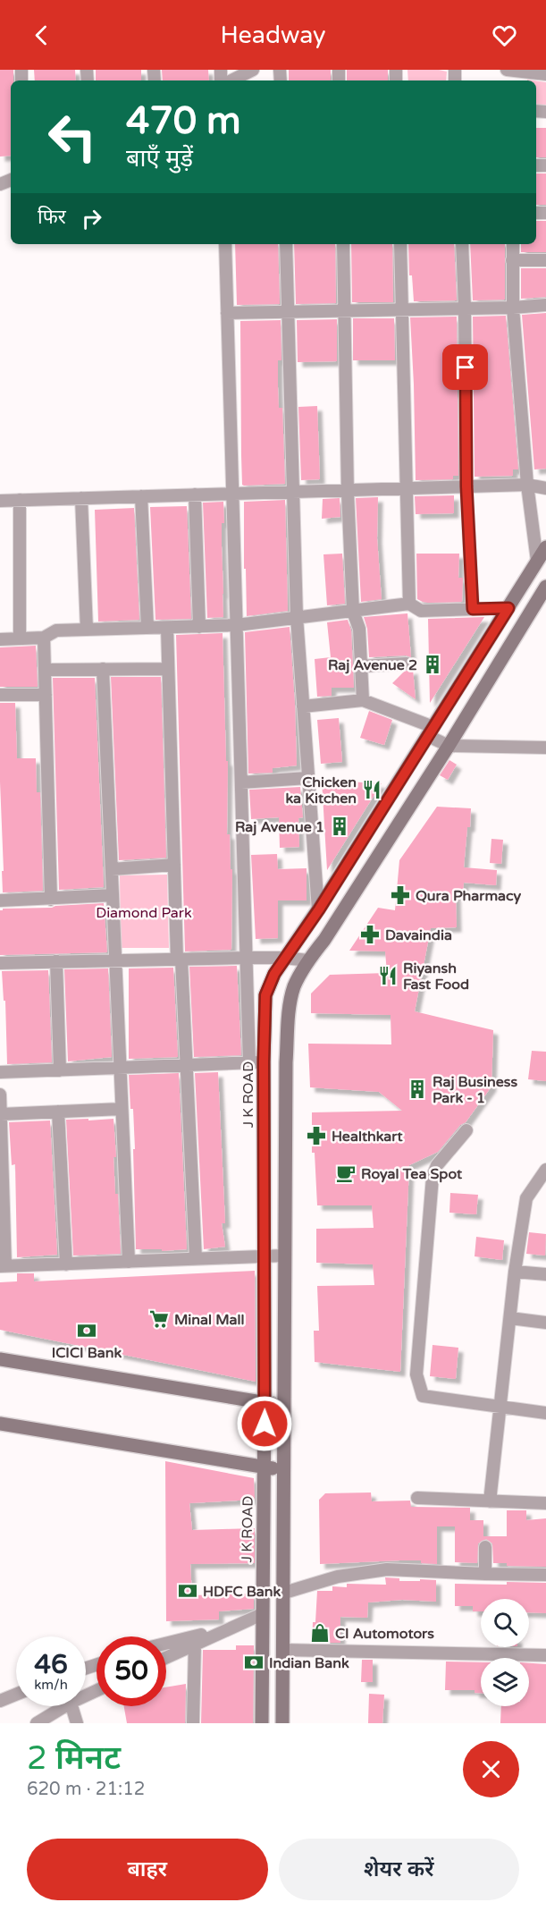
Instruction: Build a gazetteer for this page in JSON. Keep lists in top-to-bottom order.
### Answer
{
  "streets": {
    "main road": ["J K ROAD"]
  },
  "parks": ["Diamond Park"],
  "places": {
    "building": ["Raj Avenue 2", "Raj Avenue 1", "Raj Business Park - 1"],
    "restaurant": ["Chicken ka Kitchen", "Riyansh Fast Food"],
    "pharmacy": ["Qura Pharmacy", "Davaindia", "Healthkart"],
    "cafe": ["Royal Tea Spot"],
    "supermarket": ["Minal Mall"],
    "bank": ["ICICI Bank", "HDFC Bank", "Indian Bank"],
    "shop": ["CI Automotors"]
  },
  "page": {
    "header": "Headway",
    "turn": ["470 m", "बाएँ मुड़ें"],
    "then": "फिर",
    "speed": "46 km/h",
    "limit": "50",
    "heading": ["2 मिनट", "620 m · 21:12"],
    "buttons": ["बाहर", "शेयर करें"]
  }
}
